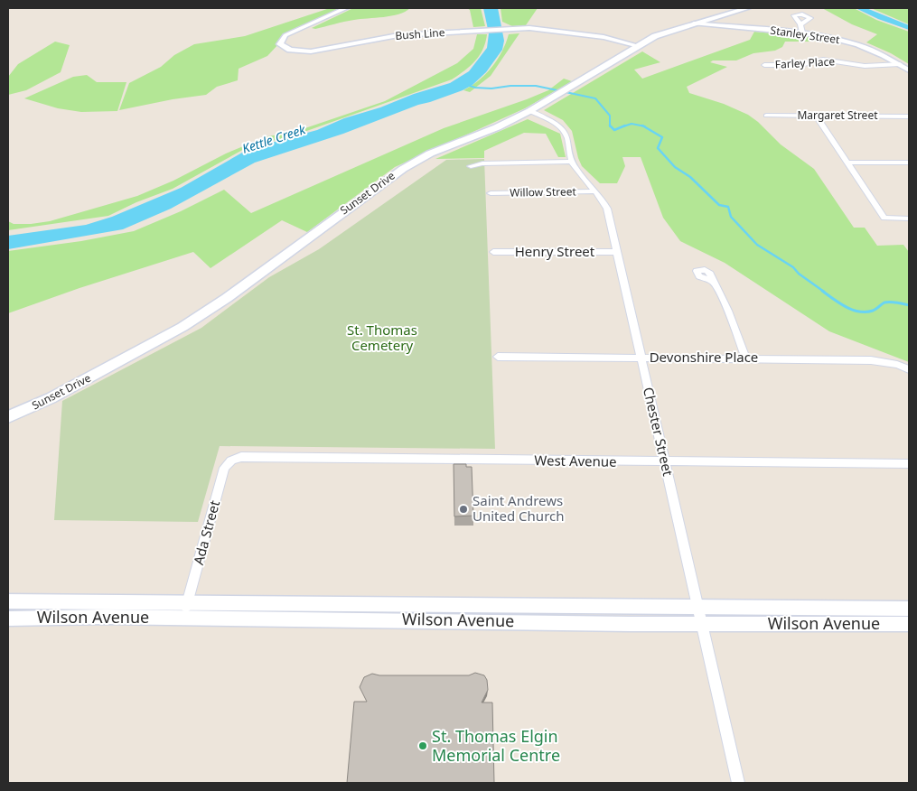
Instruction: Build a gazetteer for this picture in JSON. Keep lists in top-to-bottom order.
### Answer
{
  "streets": {
    "main road": ["Sunset Drive"],
    "street": [
      "Bush Line",
      "Stanley Street",
      "Farley Place",
      "Margaret Street",
      "Willow Street",
      "Henry Street",
      "Devonshire Place",
      "Chester Street",
      "West Avenue",
      "Ada Street",
      "Wilson Avenue"
    ]
  },
  "crossings": [
    ["Bush Line", "Sunset Drive"],
    ["Stanley Street", "Farley Place"],
    ["Stanley Street", "Sunset Drive"],
    ["Willow Street", "Chester Street"],
    ["Sunset Drive", "Chester Street"],
    ["Henry Street", "Chester Street"],
    ["Devonshire Place", "Chester Street"],
    ["Chester Street", "West Avenue"],
    ["Chester Street", "Wilson Avenue"],
    ["West Avenue", "Ada Street"],
    ["Ada Street", "Wilson Avenue"]
  ],
  "water": ["Kettle Creek"],
  "parks": ["St. Thomas Cemetery"],
  "places": ["Saint Andrews United Church", "St. Thomas Elgin Memorial Centre"]
}
